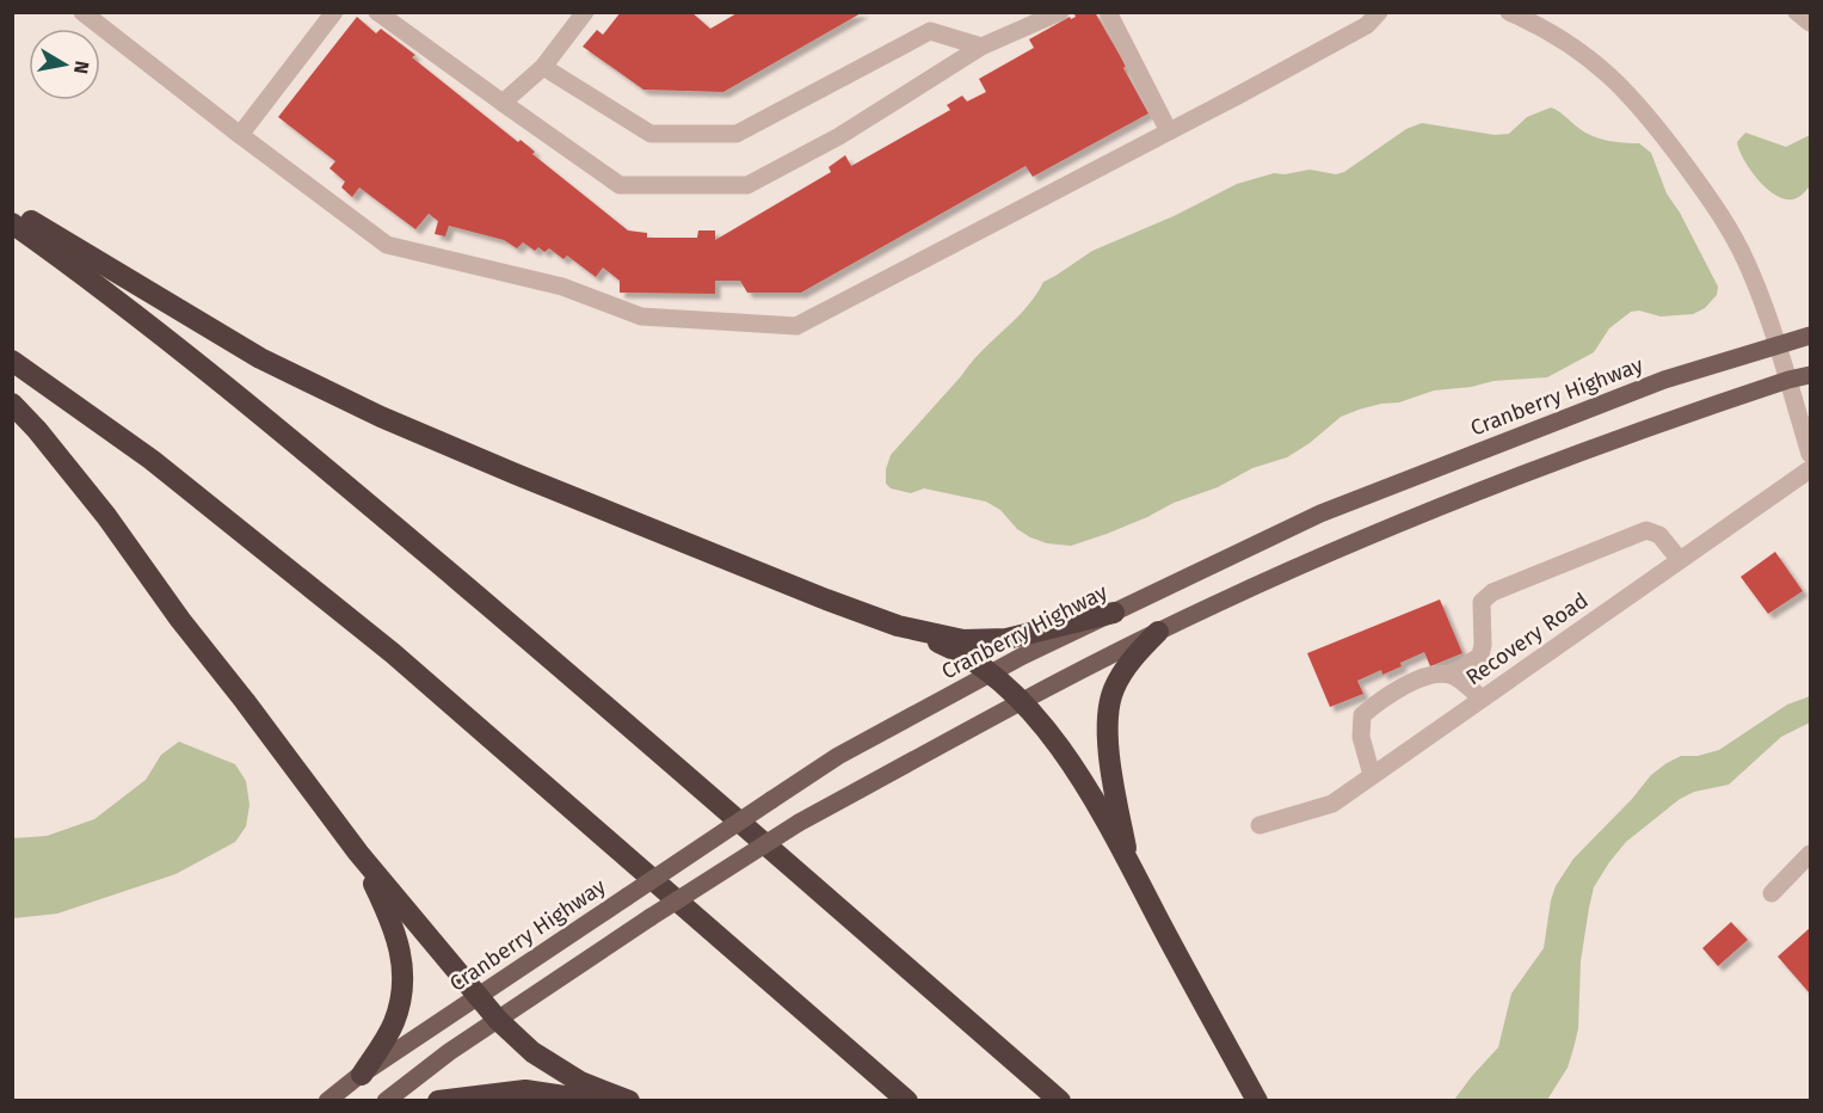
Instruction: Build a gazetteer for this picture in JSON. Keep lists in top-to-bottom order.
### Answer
{
  "streets": {
    "main road": ["Cranberry Highway"],
    "street": ["Recovery Road"]
  },
  "north": "right"
}
